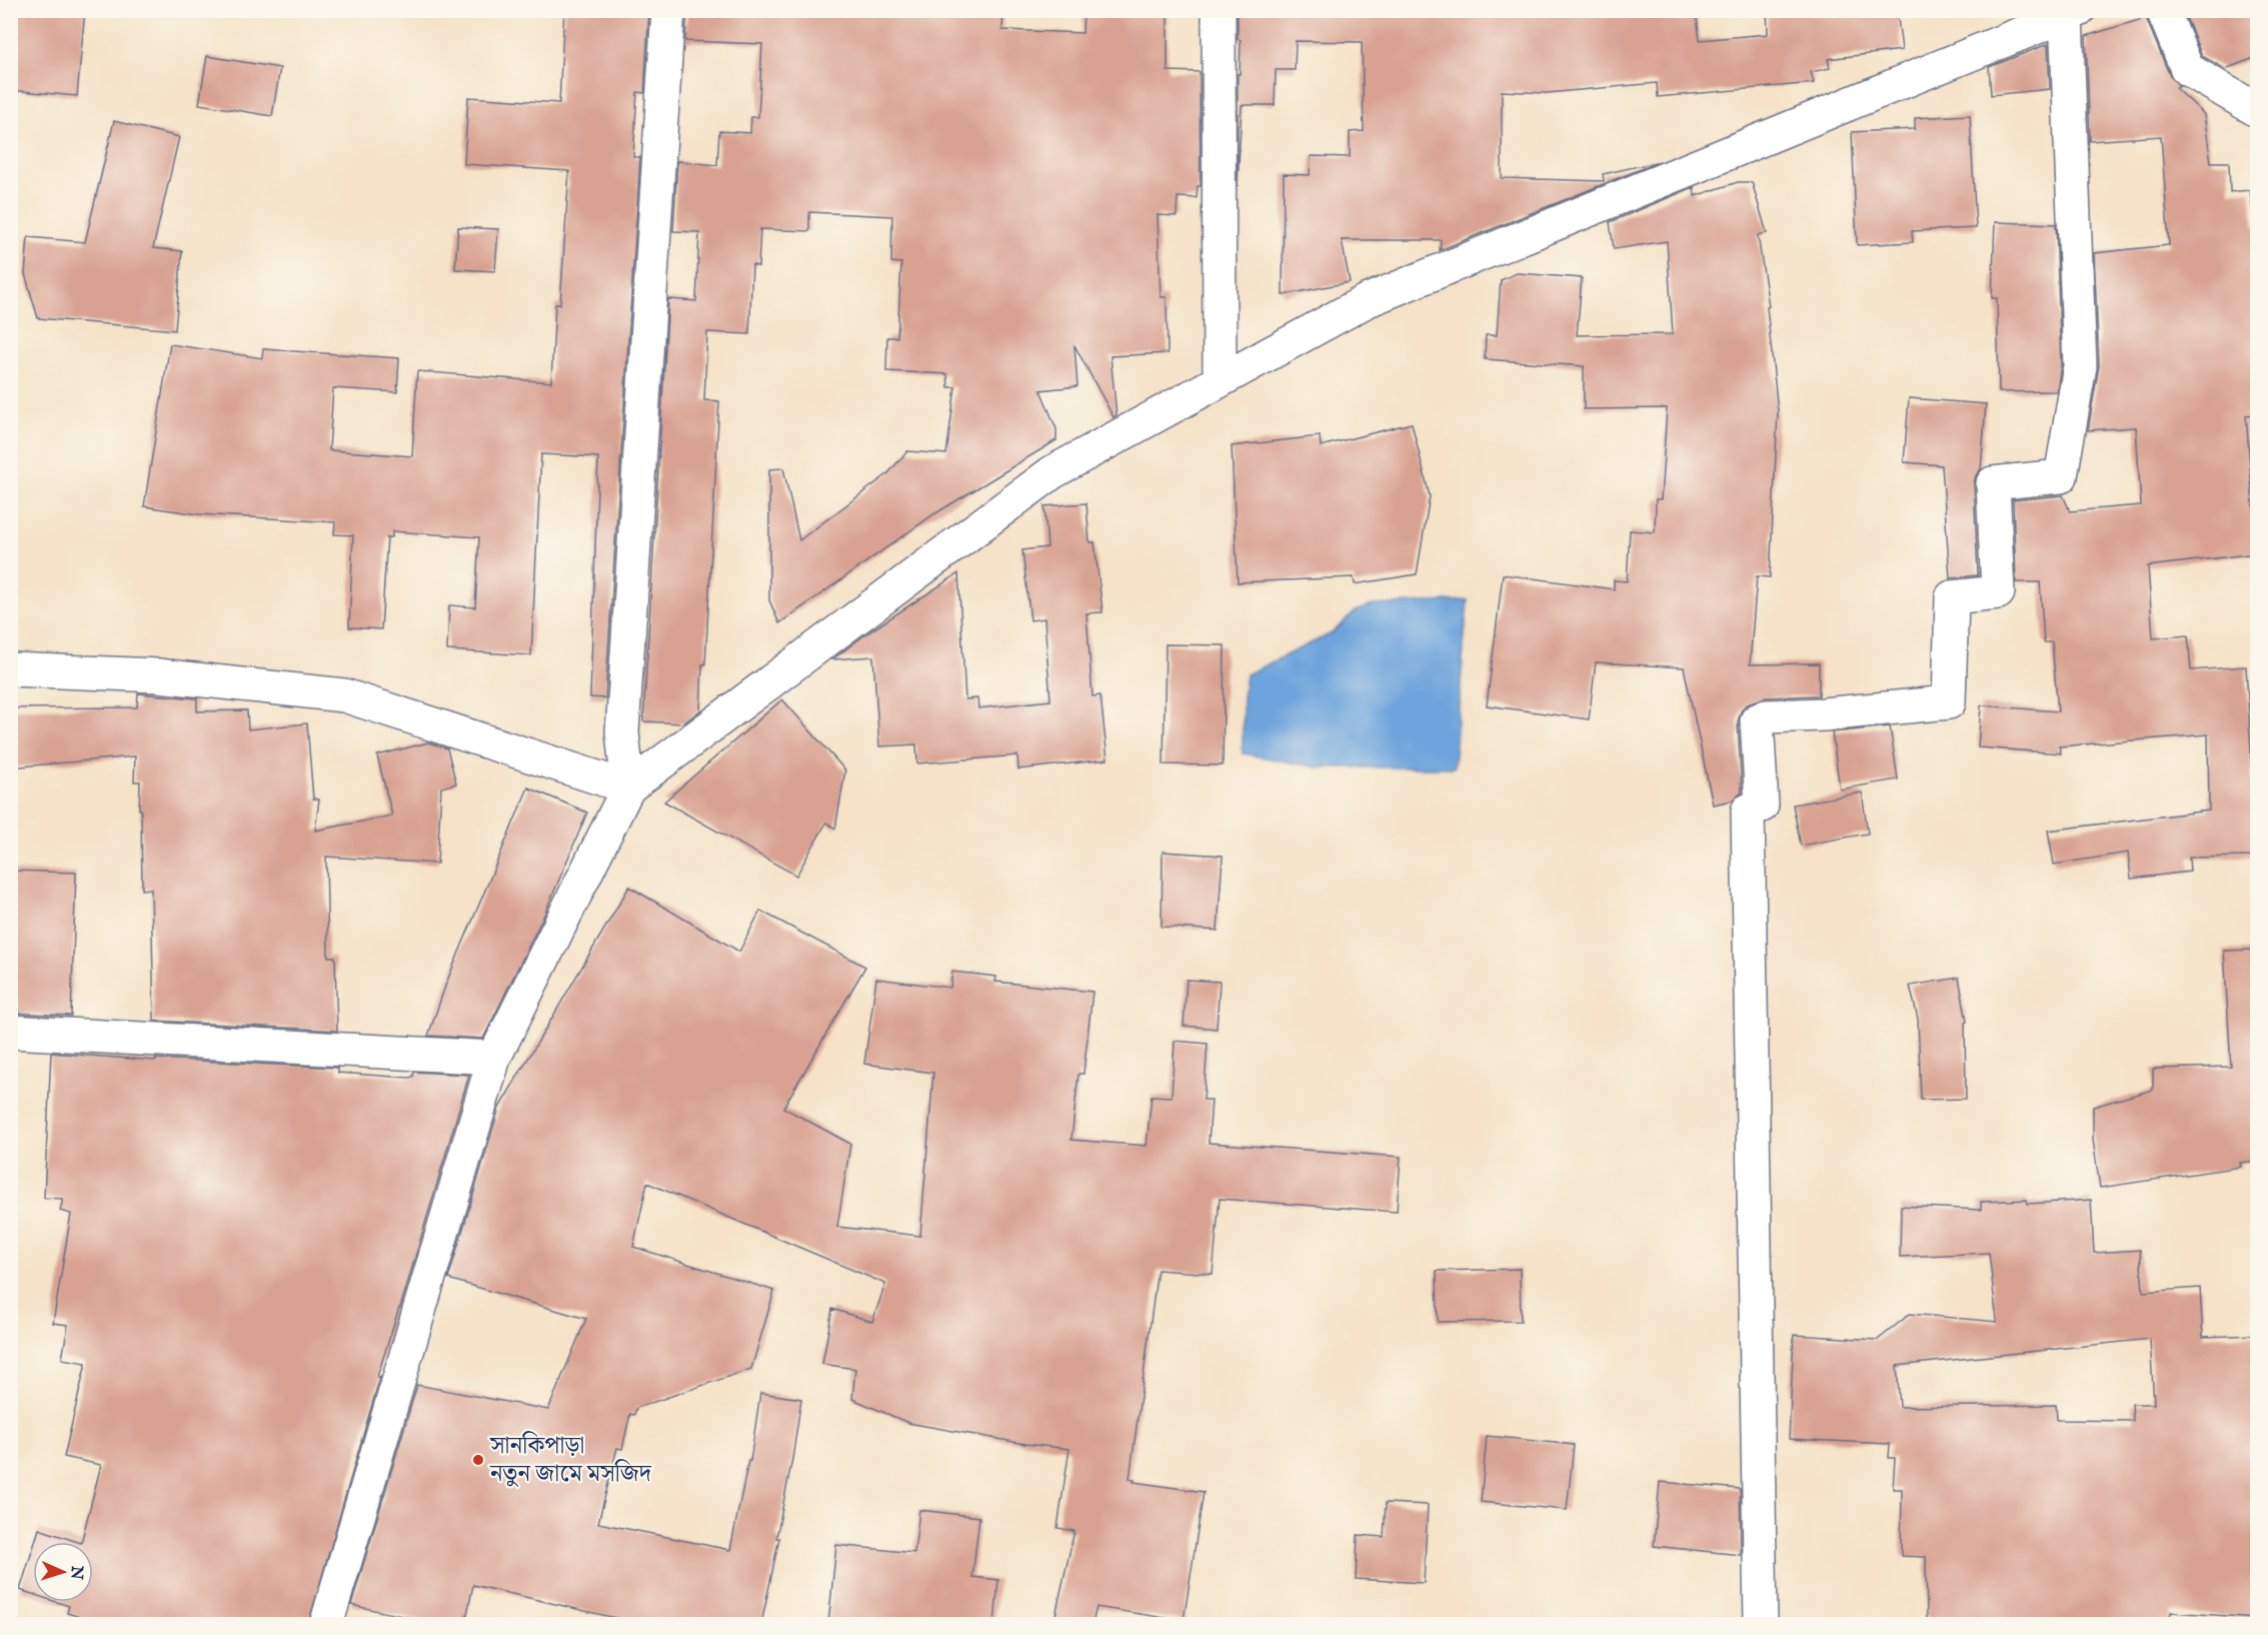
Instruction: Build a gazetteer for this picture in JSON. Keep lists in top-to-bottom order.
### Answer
{
  "places": ["সানকিপাড়া নতুন জামে মসজিদ"],
  "north": "right"
}
